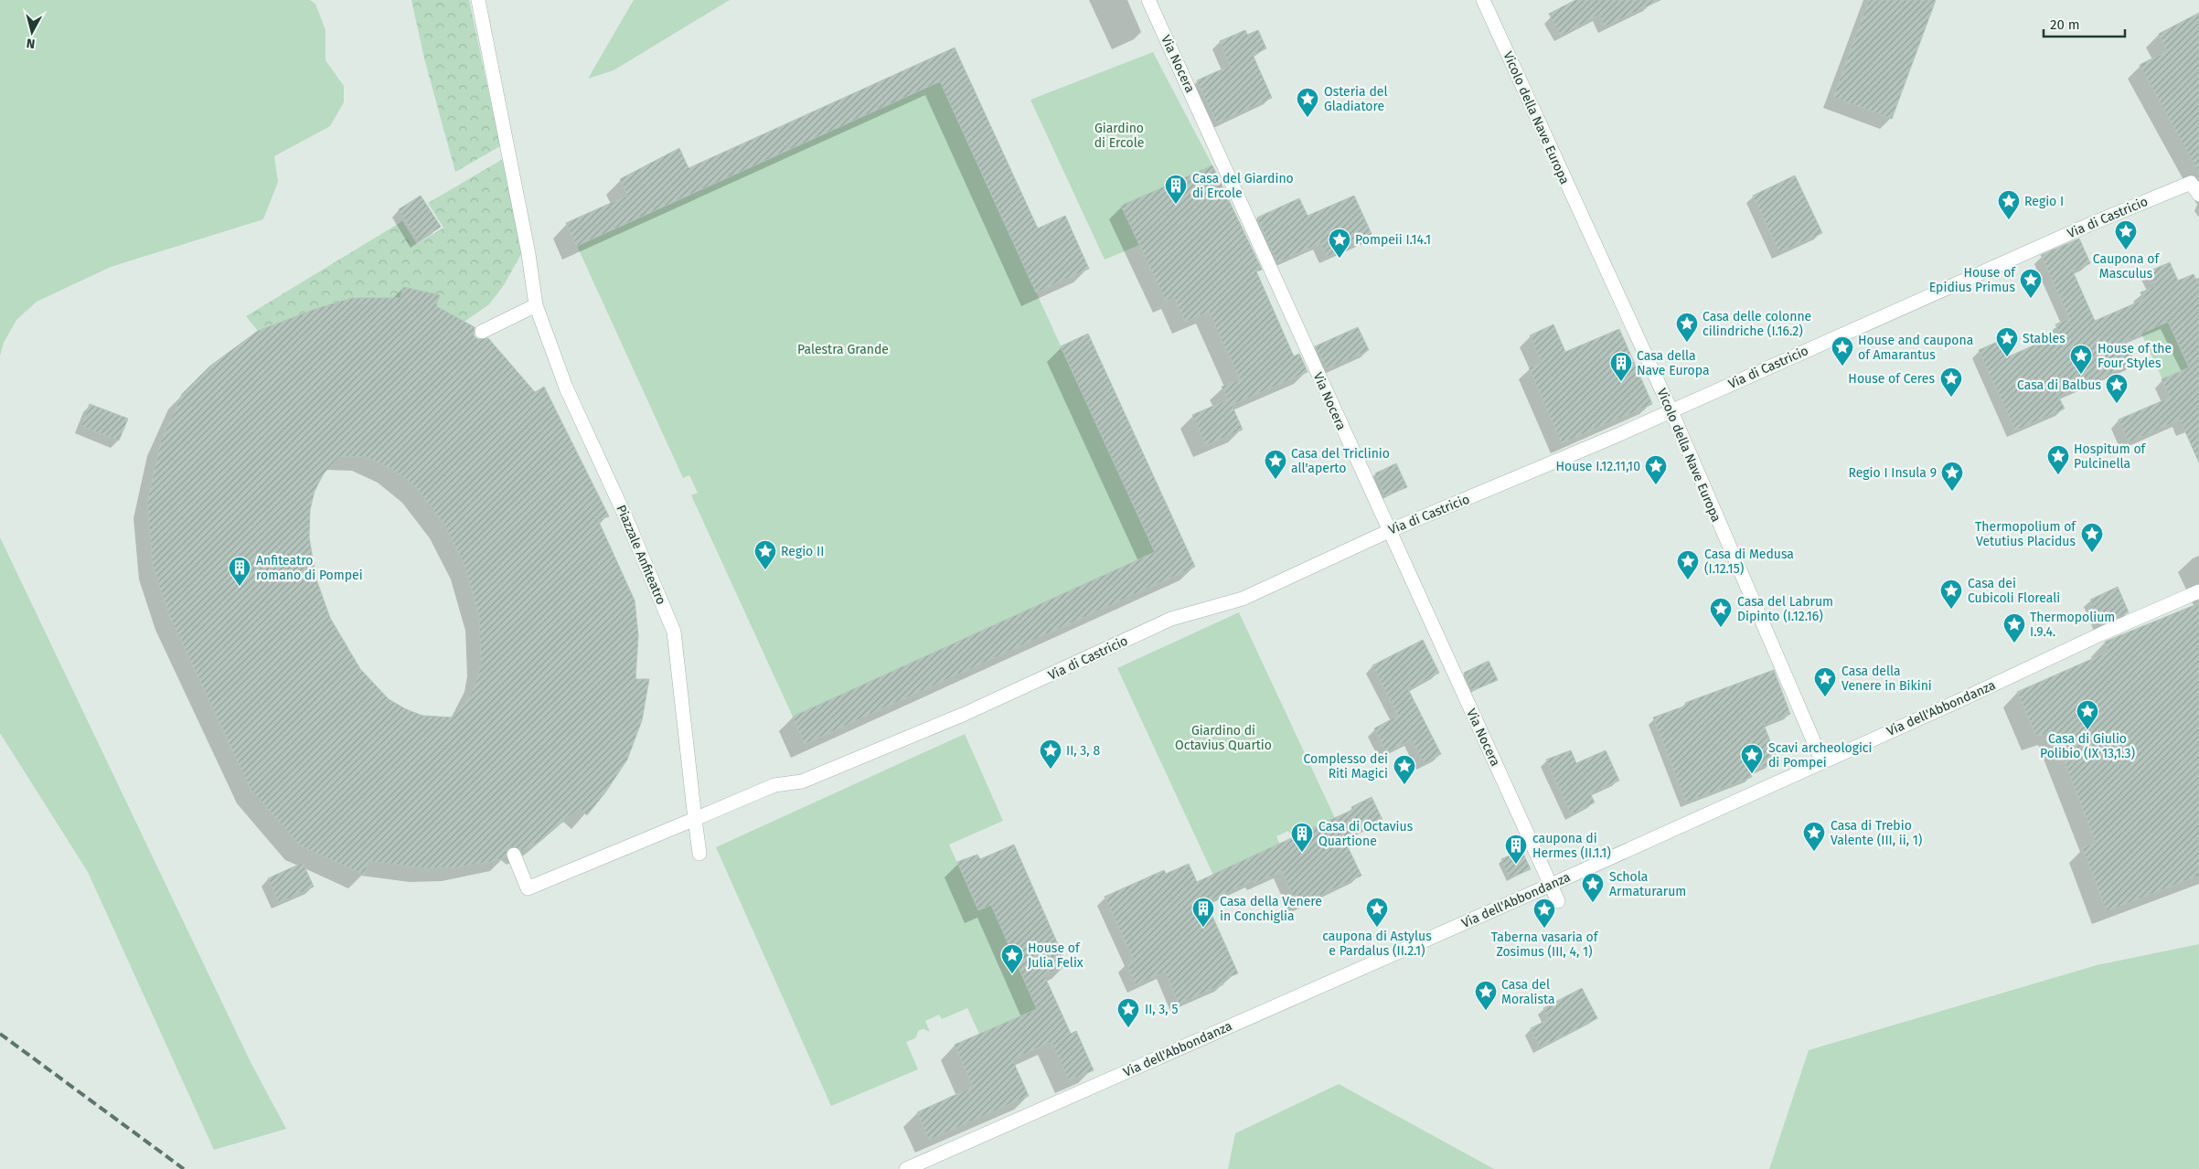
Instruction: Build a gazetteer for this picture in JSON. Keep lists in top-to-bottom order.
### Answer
{
  "streets": {
    "street": [
      "Via Nocera",
      "Vicolo della Nave Europa",
      "Via di Castricio",
      "Piazzale Anfiteatro",
      "Via dell'Abbondanza"
    ]
  },
  "crossings": [
    ["Via Nocera", "Via di Castricio"],
    ["Via Nocera", "Via dell'Abbondanza"],
    ["Vicolo della Nave Europa", "Via di Castricio"],
    ["Vicolo della Nave Europa", "Via dell'Abbondanza"],
    ["Via di Castricio", "Piazzale Anfiteatro"]
  ],
  "parks": ["Giardino di Ercole", "Palestra Grande", "Giardino di Octavius Quartio"],
  "places": {
    "place": [
      "Osteria del Gladiatore",
      "Regio I",
      "Caupona of Masculus",
      "Pompeii I.14.1",
      "House of Epidius Primus",
      "Casa delle colonne cilindriche (I.16.2)",
      "Stables",
      "House and caupona of Amarantus",
      "House of the Four Styles",
      "House of Ceres",
      "Casa di Balbus",
      "Hospitum of Pulcinella",
      "Casa del Triclinio all'aperto",
      "House I.12.11,10",
      "Regio I Insula 9",
      "Thermopolium of Vetutius Placidus",
      "Regio II",
      "Casa di Medusa (I.12.15)",
      "Casa dei Cubicoli Floreali",
      "Casa del Labrum Dipinto (I.12.16)",
      "Thermopolium I.9.4.",
      "Casa della Venere in Bikini",
      "Casa di Giulio Polibio (IX 13,1.3)",
      "II, 3, 8",
      "Scavi archeologici di Pompei",
      "Complesso dei Riti Magici",
      "Casa di Trebio Valente (III, ii, 1)",
      "Schola Armaturarum",
      "caupona di Astylus e Pardalus (II.2.1)",
      "Taberna vasaria of Zosimus (III, 4, 1)",
      "House of Julia Felix",
      "Casa del Moralista",
      "II, 3, 5"
    ],
    "building": [
      "Casa del Giardino di Ercole",
      "Casa della Nave Europa",
      "Anfiteatro romano di Pompei",
      "Casa di Octavius Quartione",
      "caupona di Hermes (II.1.1)",
      "Casa della Venere in Conchiglia"
    ]
  },
  "scale_bar": "20 m",
  "north": "bottom"
}
